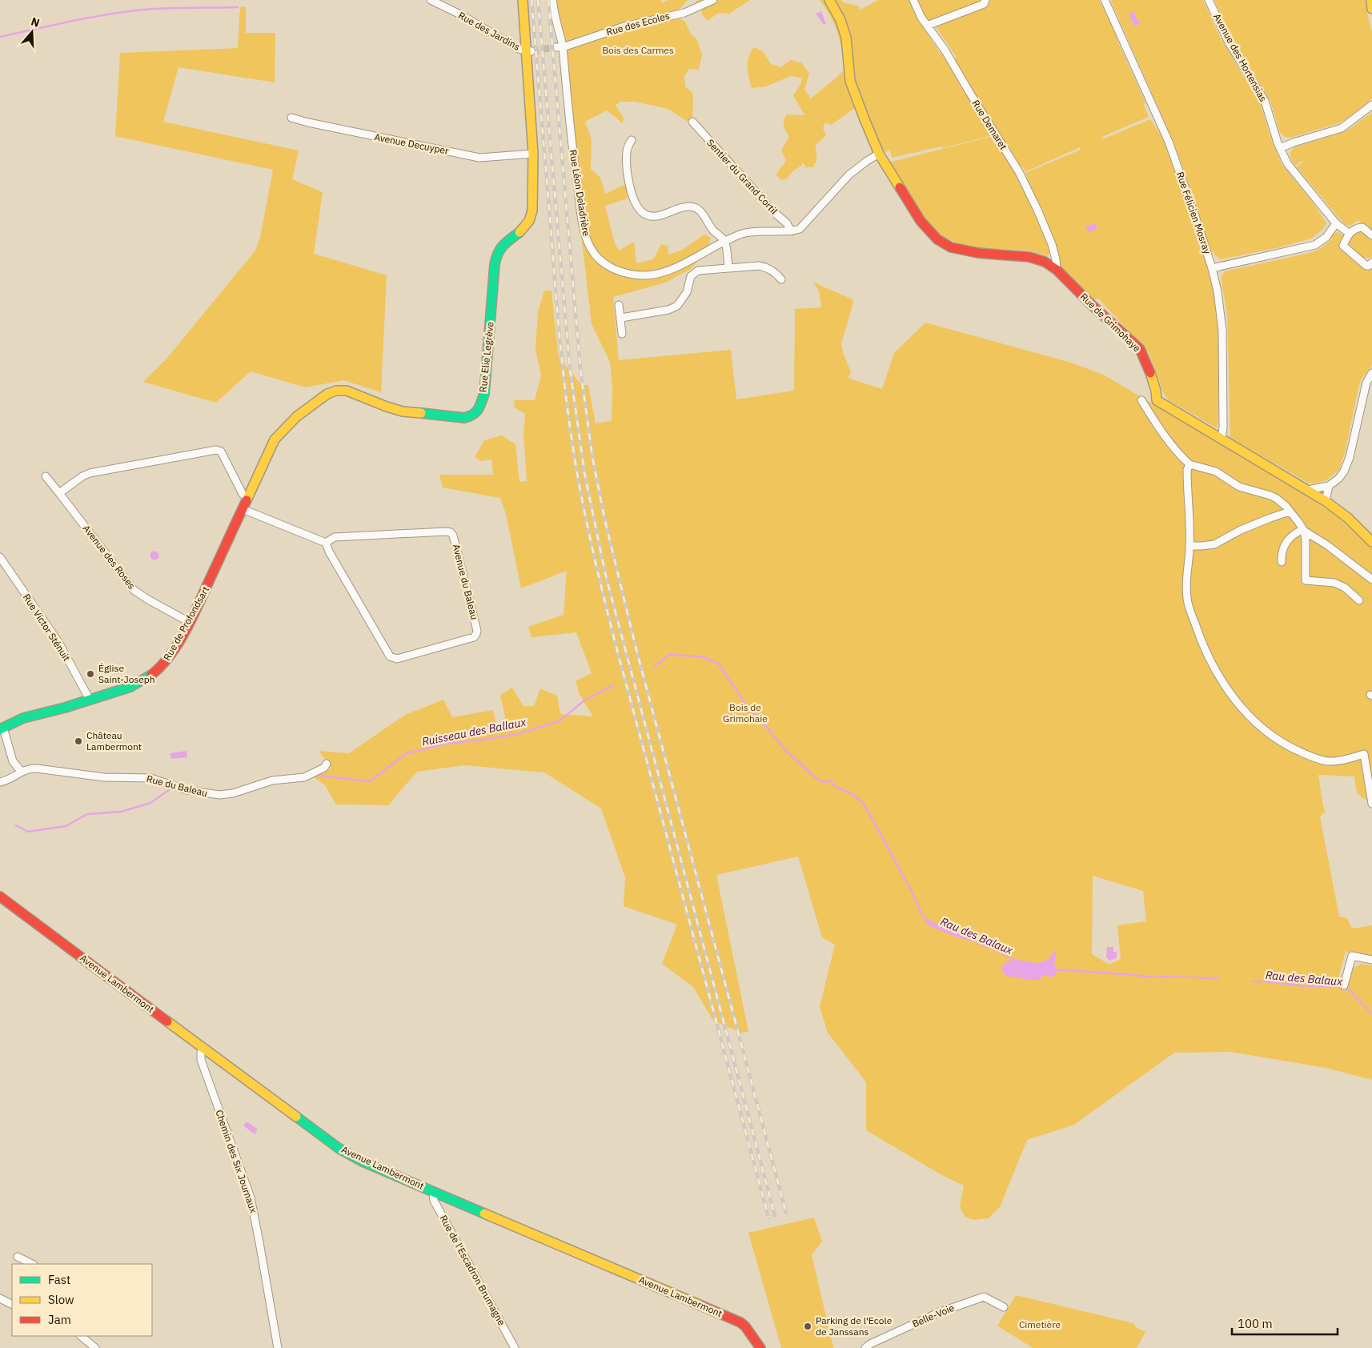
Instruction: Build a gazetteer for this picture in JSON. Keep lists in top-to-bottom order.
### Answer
{
  "streets": {
    "street": [
      "Rue des Ecoles",
      "Rue des Jardins",
      "Avenue des Hortensias",
      "Rue Demaret",
      "Avenue Decuyper",
      "Sentier du Grand Cortil",
      "Rue Léon Deladrière",
      "Rue Félicien Mosray",
      "Rue de Grimohaye",
      "Rue Elie Legrève",
      "Avenue des Roses",
      "Avenue du Baleau",
      "Rue de Profondsart",
      "Rue Victor Sténuit",
      "Rue du Baleau",
      "Avenue Lambermont",
      "Chemin des Six Journaux",
      "Rue de l'Escadron Brumagne",
      "Belle-Voie"
    ]
  },
  "crossings": [
    ["Rue des Ecoles", "Rue Léon Deladrière"],
    ["Rue des Jardins", "Rue Elie Legrève"],
    ["Rue Demaret", "Rue de Grimohaye"],
    ["Avenue Decuyper", "Rue Elie Legrève"],
    ["Sentier du Grand Cortil", "Rue Léon Deladrière"],
    ["Rue Léon Deladrière", "Rue de Grimohaye"],
    ["Rue Félicien Mosray", "Rue de Grimohaye"],
    ["Rue Elie Legrève", "Rue de Profondsart"],
    ["Avenue des Roses", "Rue de Profondsart"],
    ["Rue de Profondsart", "Rue Victor Sténuit"],
    ["Avenue Lambermont", "Chemin des Six Journaux"],
    ["Avenue Lambermont", "Rue de l'Escadron Brumagne"]
  ],
  "water": ["Ruisseau des Ballaux", "Rau des Balaux"],
  "parks": ["Bois des Carmes", "Bois de Grimohaie", "Cimetière"],
  "places": ["Église Saint-Joseph", "Château Lambermont", "Parking de l'Ecole de Janssans"],
  "legend": ["Fast", "Slow", "Jam"],
  "scale_bar": "100 m",
  "north": "top"
}
